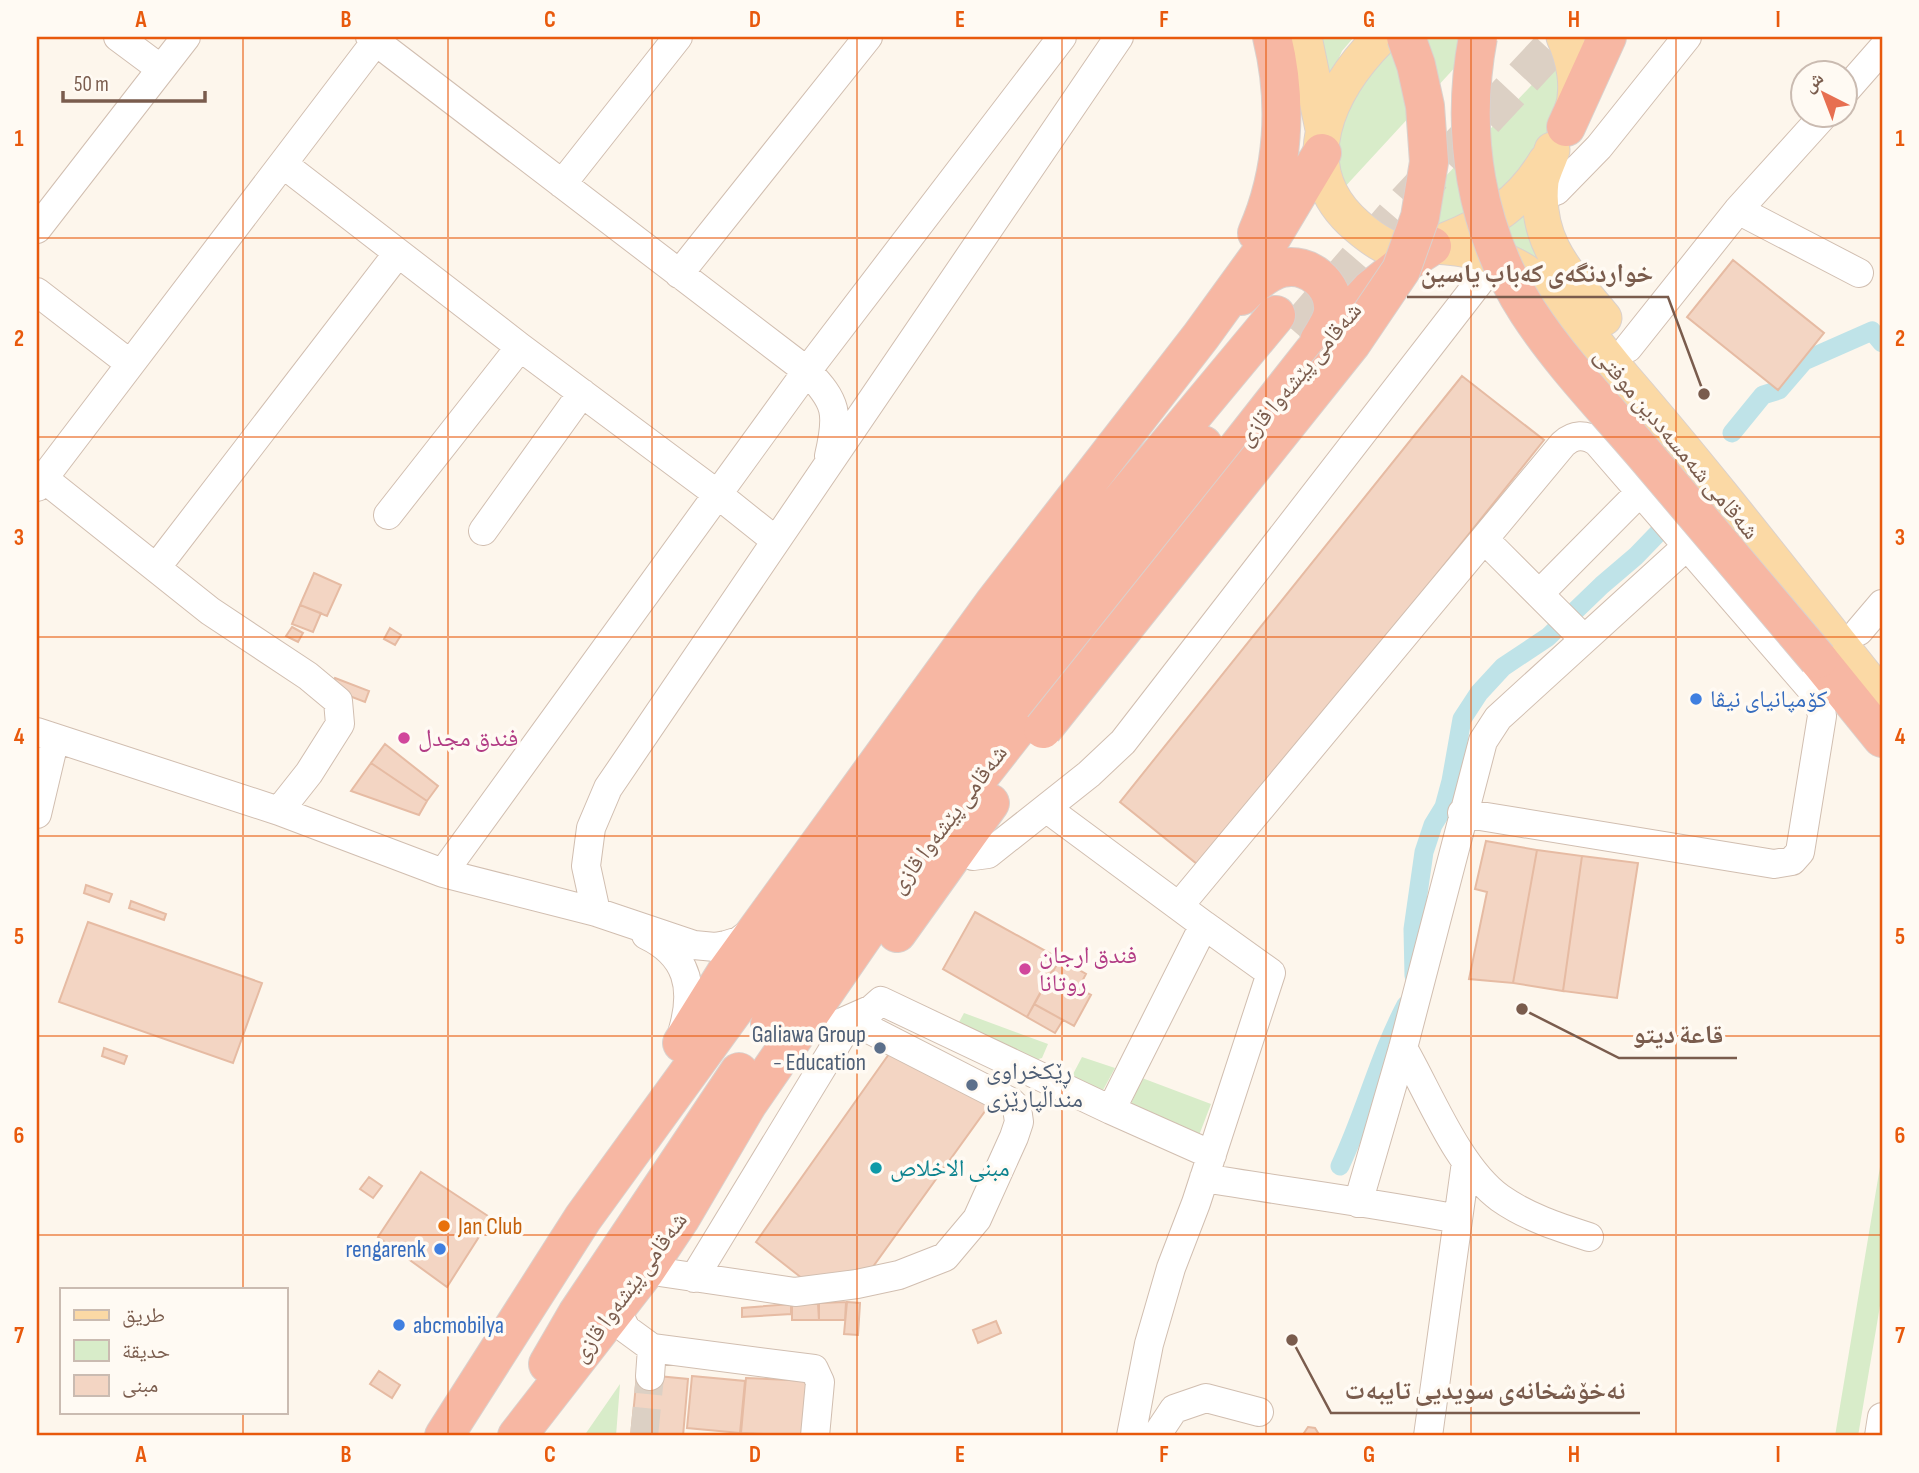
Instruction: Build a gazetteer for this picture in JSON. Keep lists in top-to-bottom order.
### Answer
{
  "streets": {
    "highway": ["شەقامی پێشەوا قازی"],
    "main road": ["شەقامی شەمسەددین موفتی"]
  },
  "crossings": [
    ["شەقامی پێشەوا قازی", "شەقامی شەمسەددین موفتی"]
  ],
  "places": [
    "خواردنگەی کەباب یاسین",
    "کۆمپانیای نیڤا",
    "فندق مجدل",
    "فندق ارجان روتانا",
    "قاعة ديتو",
    "Galiawa Group - Education",
    "ڕێکخراوی منداڵپارێزی",
    "مبنى الاخلاص",
    "Jan Club",
    "rengarenk",
    "abcmobilya",
    "نەخۆشخانەی سویدیی تایبەت"
  ],
  "legend": ["طريق", "حديقة", "مبنى"],
  "scale_bar": "50 m",
  "north": "top left",
  "grid": {
    "columns": [
      "A",
      "B",
      "C",
      "D",
      "E",
      "F",
      "G",
      "H",
      "I"
    ],
    "rows": [
      "1",
      "2",
      "3",
      "4",
      "5",
      "6",
      "7"
    ]
  }
}
